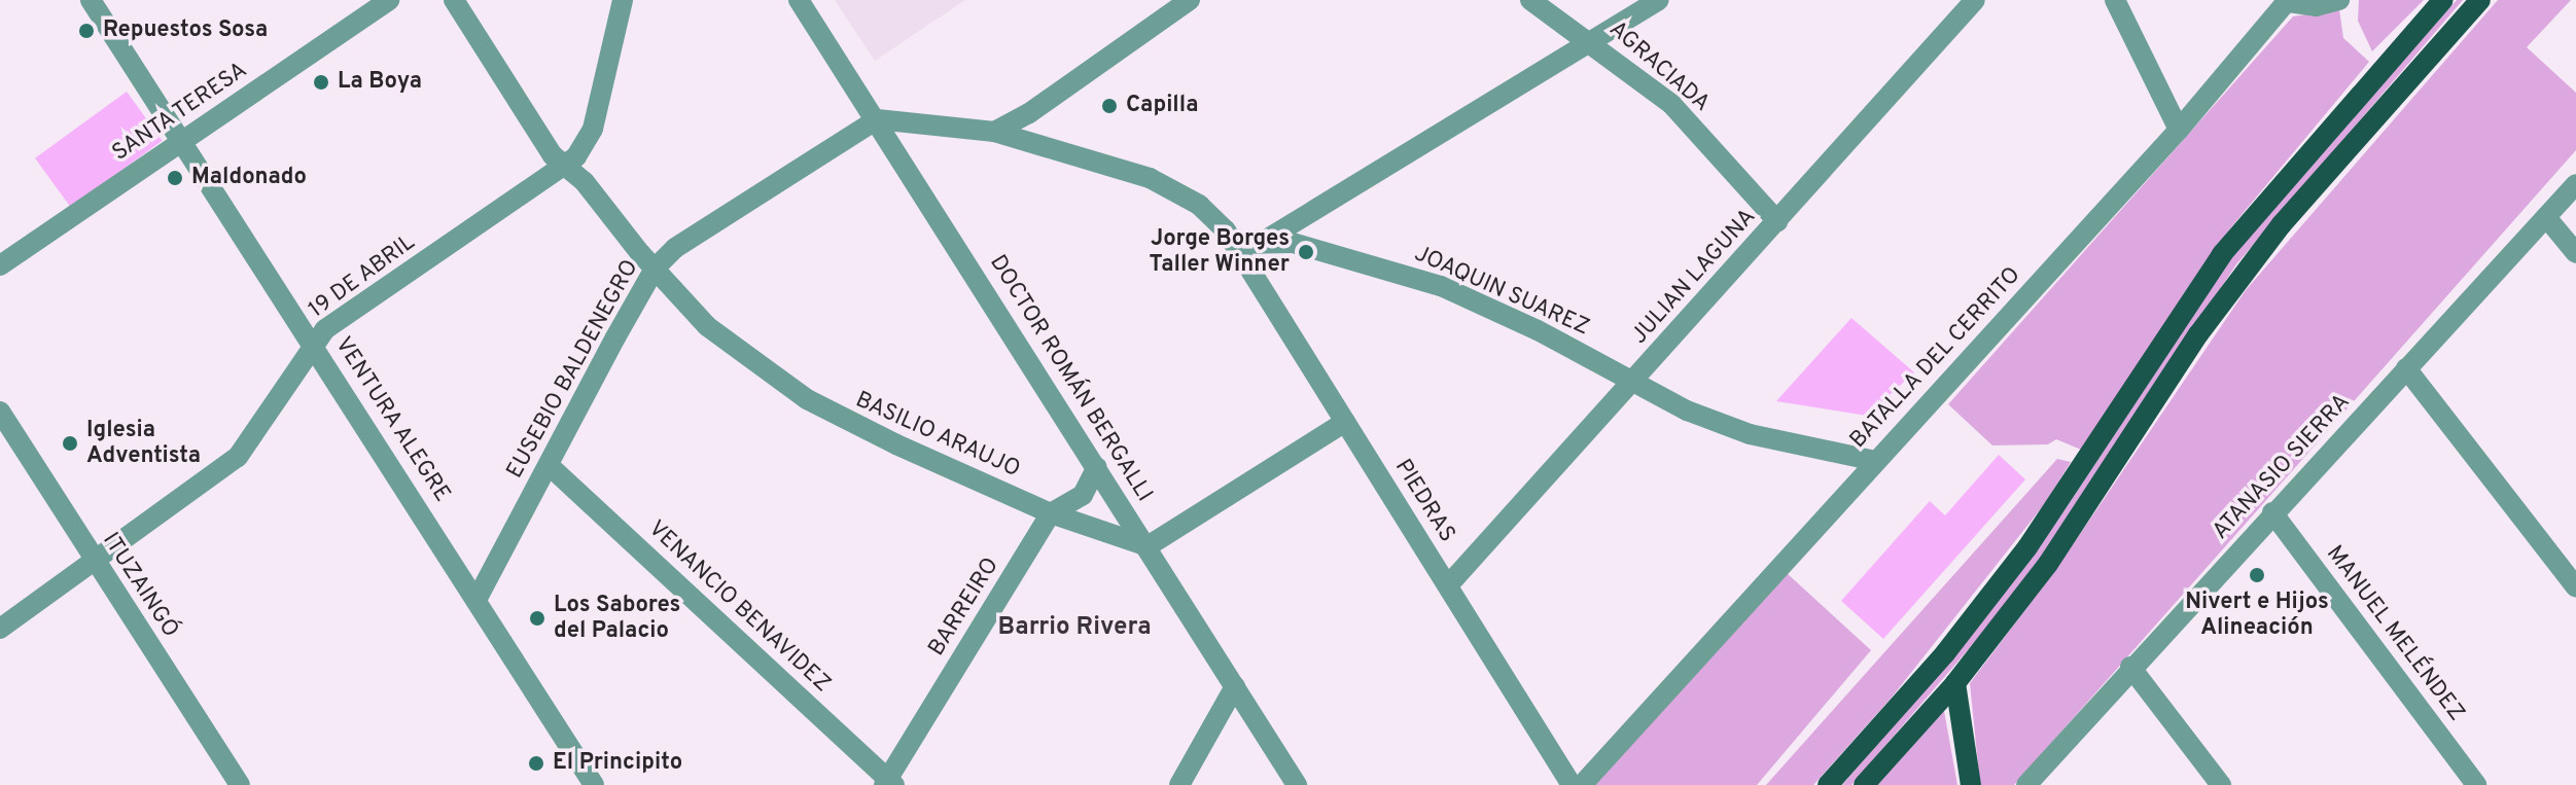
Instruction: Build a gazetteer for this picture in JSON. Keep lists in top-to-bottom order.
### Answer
{
  "streets": {
    "street": [
      "AGRACIADA",
      "SANTA TERESA",
      "19 DE ABRIL",
      "JULIAN LAGUNA",
      "JOAQUIN SUAREZ",
      "BATALLA DEL CERRITO",
      "EUSEBIO BALDENEGRO",
      "DOCTOR ROMÁN BERGALLI",
      "VENTURA ALEGRE",
      "BASILIO ARAUJO",
      "ATANASIO SIERRA",
      "PIEDRAS",
      "ITUZAINGÓ",
      "VENANCIO BENAVIDEZ",
      "BARREIRO",
      "MANUEL MELÉNDEZ"
    ]
  },
  "crossings": [
    ["AGRACIADA", "JULIAN LAGUNA"],
    ["SANTA TERESA", "VENTURA ALEGRE"],
    ["19 DE ABRIL", "VENTURA ALEGRE"],
    ["19 DE ABRIL", "BASILIO ARAUJO"],
    ["19 DE ABRIL", "ITUZAINGÓ"],
    ["JULIAN LAGUNA", "JOAQUIN SUAREZ"],
    ["JULIAN LAGUNA", "PIEDRAS"],
    ["JOAQUIN SUAREZ", "BATALLA DEL CERRITO"],
    ["JOAQUIN SUAREZ", "PIEDRAS"],
    ["EUSEBIO BALDENEGRO", "DOCTOR ROMÁN BERGALLI"],
    ["EUSEBIO BALDENEGRO", "VENTURA ALEGRE"],
    ["EUSEBIO BALDENEGRO", "BASILIO ARAUJO"],
    ["EUSEBIO BALDENEGRO", "VENANCIO BENAVIDEZ"],
    ["DOCTOR ROMÁN BERGALLI", "BASILIO ARAUJO"],
    ["DOCTOR ROMÁN BERGALLI", "BARREIRO"],
    ["BASILIO ARAUJO", "BARREIRO"],
    ["ATANASIO SIERRA", "MANUEL MELÉNDEZ"],
    ["VENANCIO BENAVIDEZ", "BARREIRO"]
  ],
  "districts": ["Barrio Rivera"],
  "places": [
    "Repuestos Sosa",
    "La Boya",
    "Capilla",
    "Maldonado",
    "Jorge Borges Taller Winner",
    "Iglesia Adventista",
    "Nivert e Hijos Alineación",
    "Los Sabores del Palacio",
    "El Principito"
  ]
}
